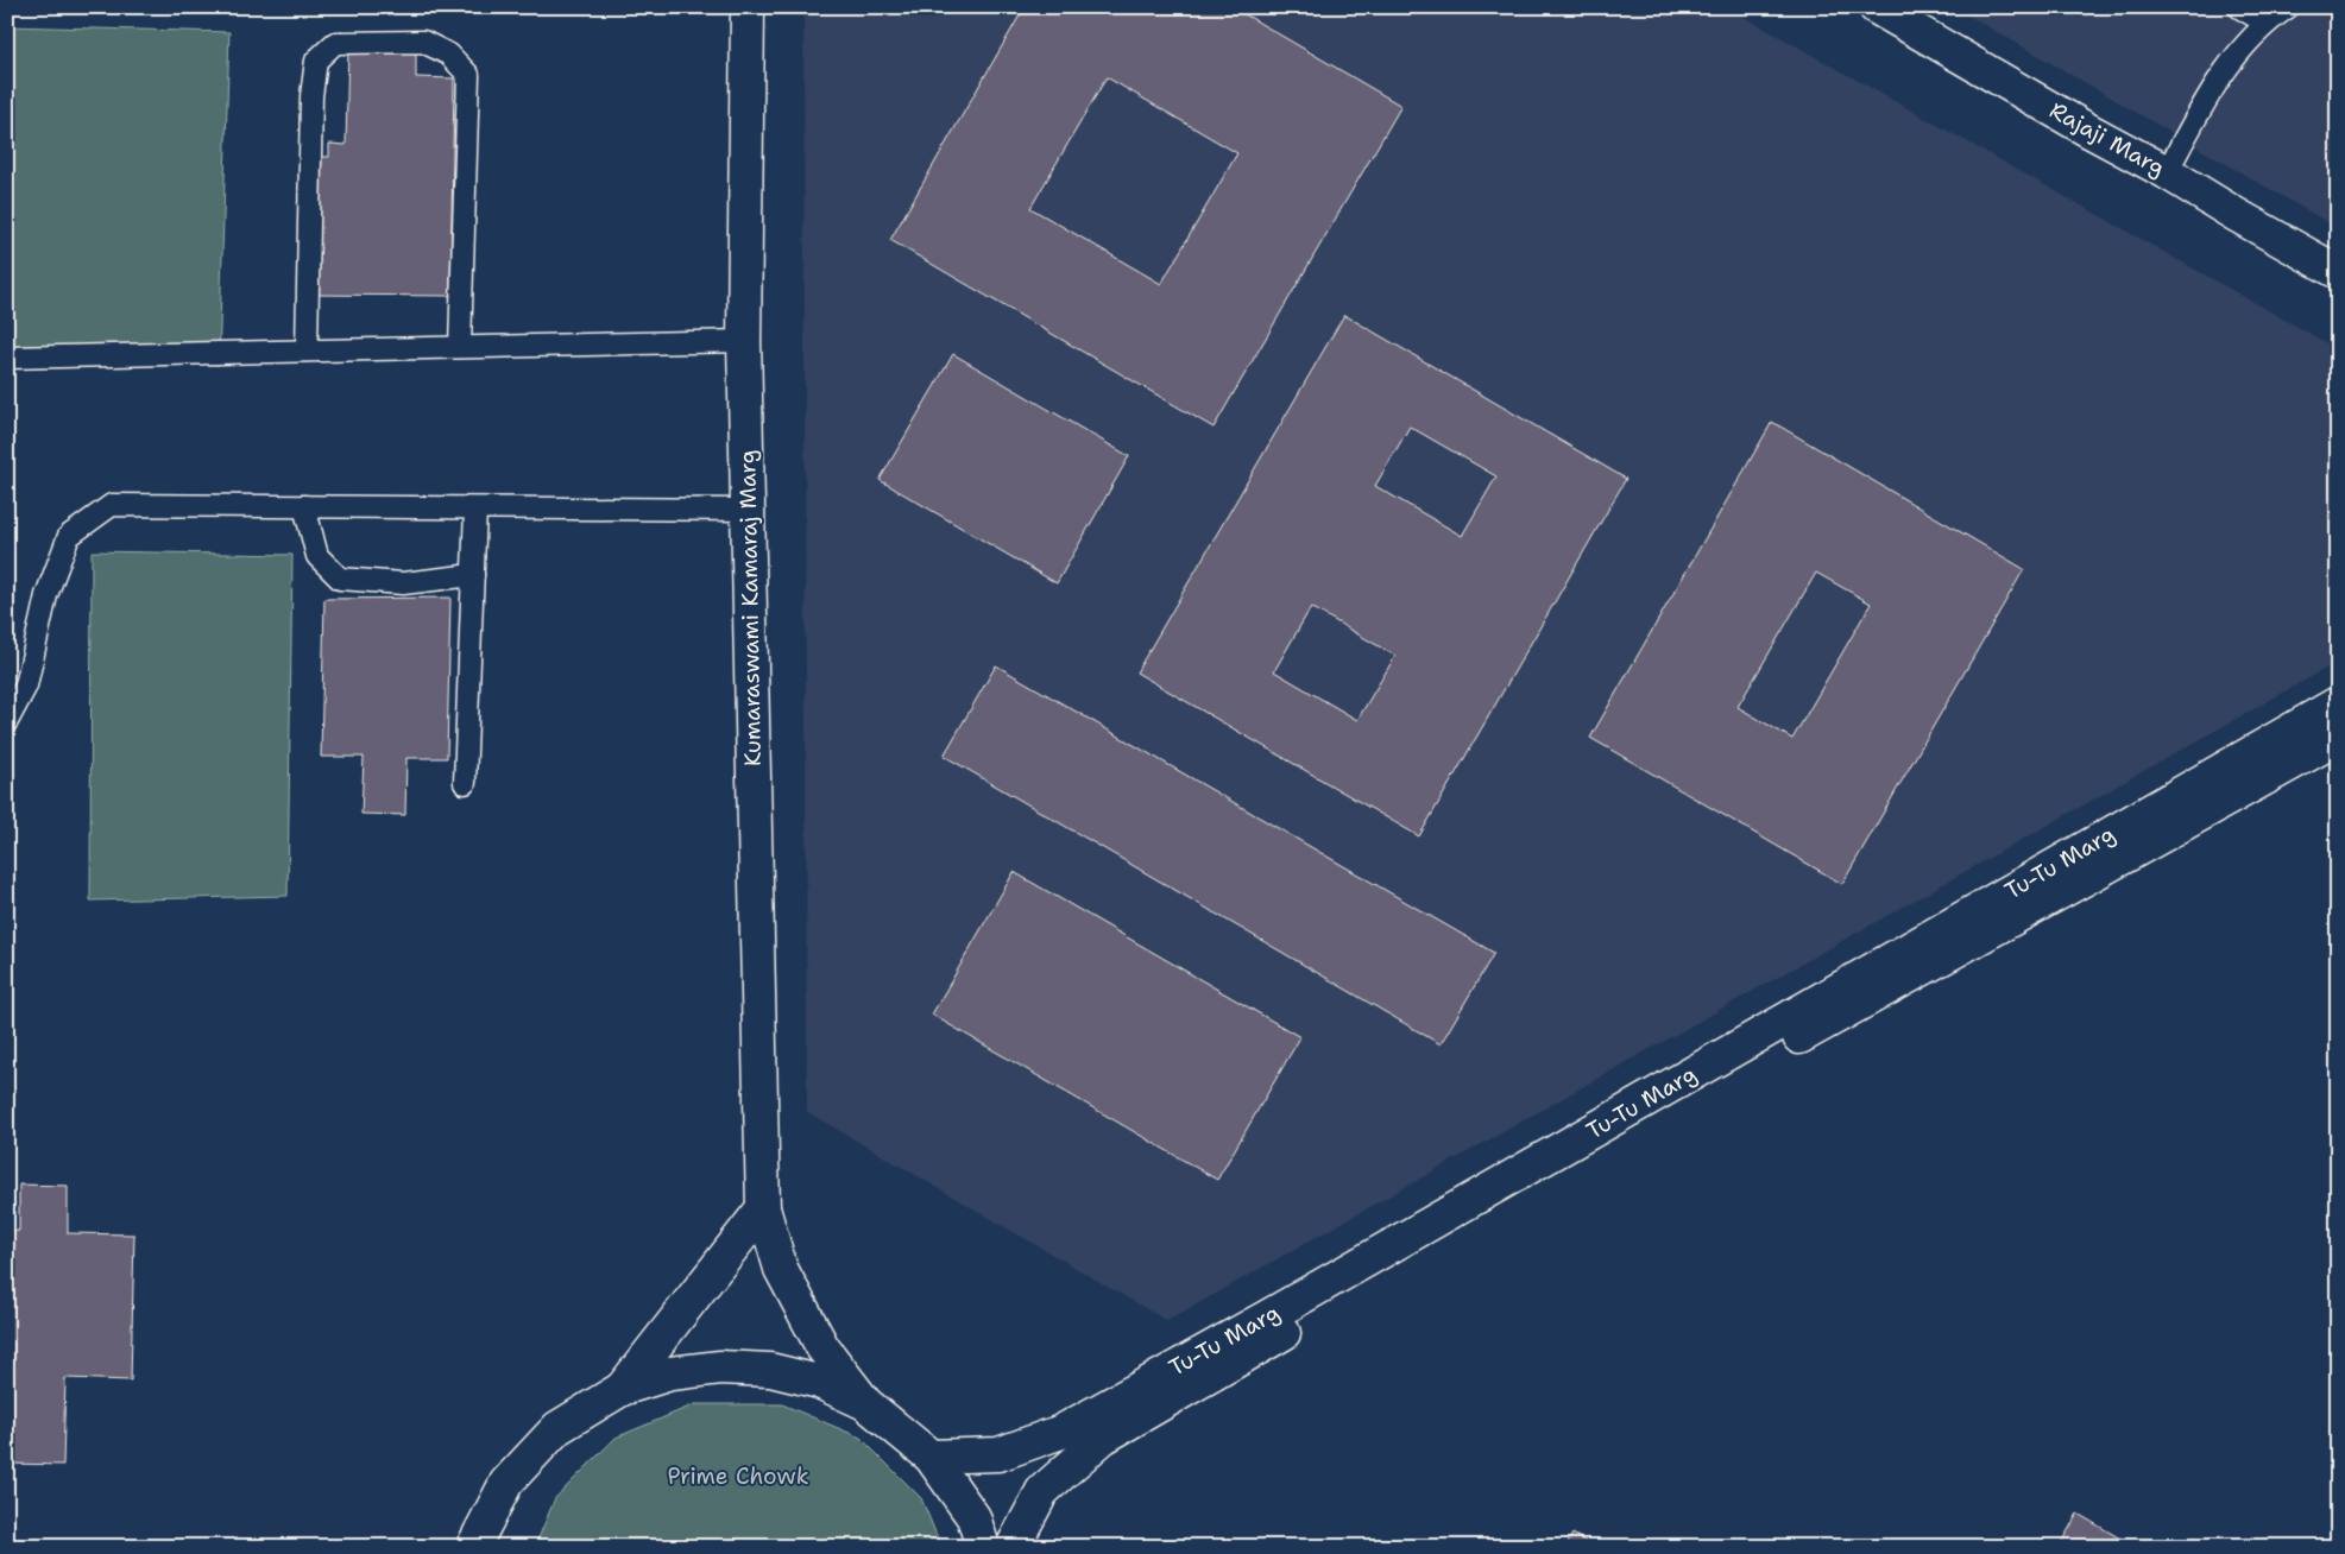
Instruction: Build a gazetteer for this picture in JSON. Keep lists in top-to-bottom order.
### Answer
{
  "streets": {
    "main road": ["Rajaji Marg", "Kumaraswami Kamaraj Marg", "Tu-Tu Marg"]
  },
  "parks": ["Prime Chowk"]
}
